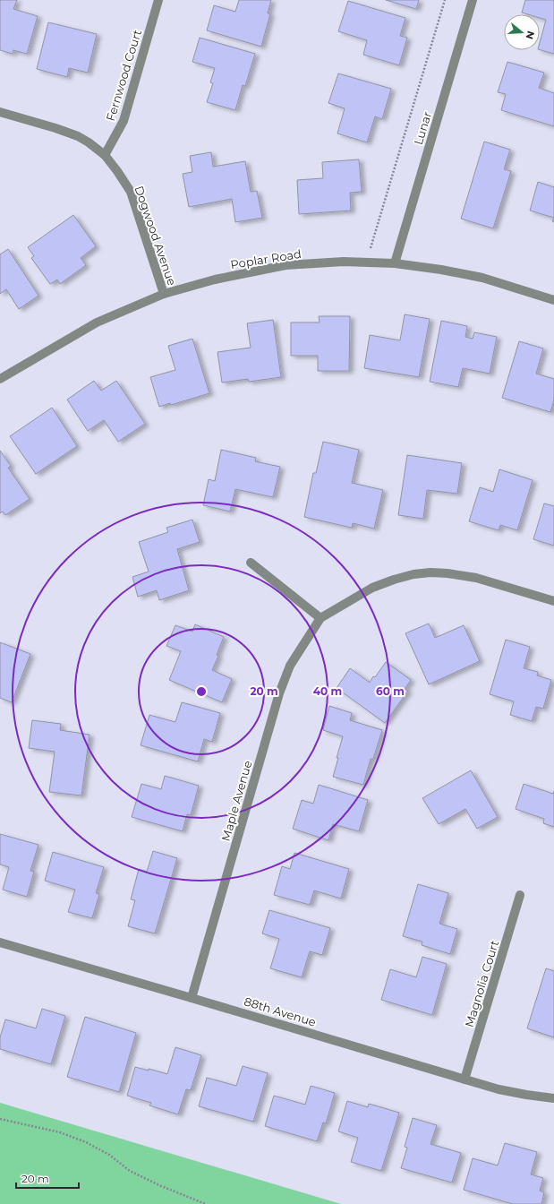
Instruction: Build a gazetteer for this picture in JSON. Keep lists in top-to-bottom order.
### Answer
{
  "streets": {
    "street": [
      "Fernwood Court",
      "Lunar",
      "Dogwood Avenue",
      "Poplar Road",
      "Maple Avenue",
      "Magnolia Court",
      "88th Avenue"
    ]
  },
  "crossings": [
    ["Fernwood Court", "Dogwood Avenue"],
    ["Lunar", "Poplar Road"],
    ["Dogwood Avenue", "Poplar Road"],
    ["Maple Avenue", "88th Avenue"],
    ["Magnolia Court", "88th Avenue"]
  ],
  "scale_bar": "20 m",
  "north": "right",
  "rings": ["20 m", "40 m", "60 m"]
}
